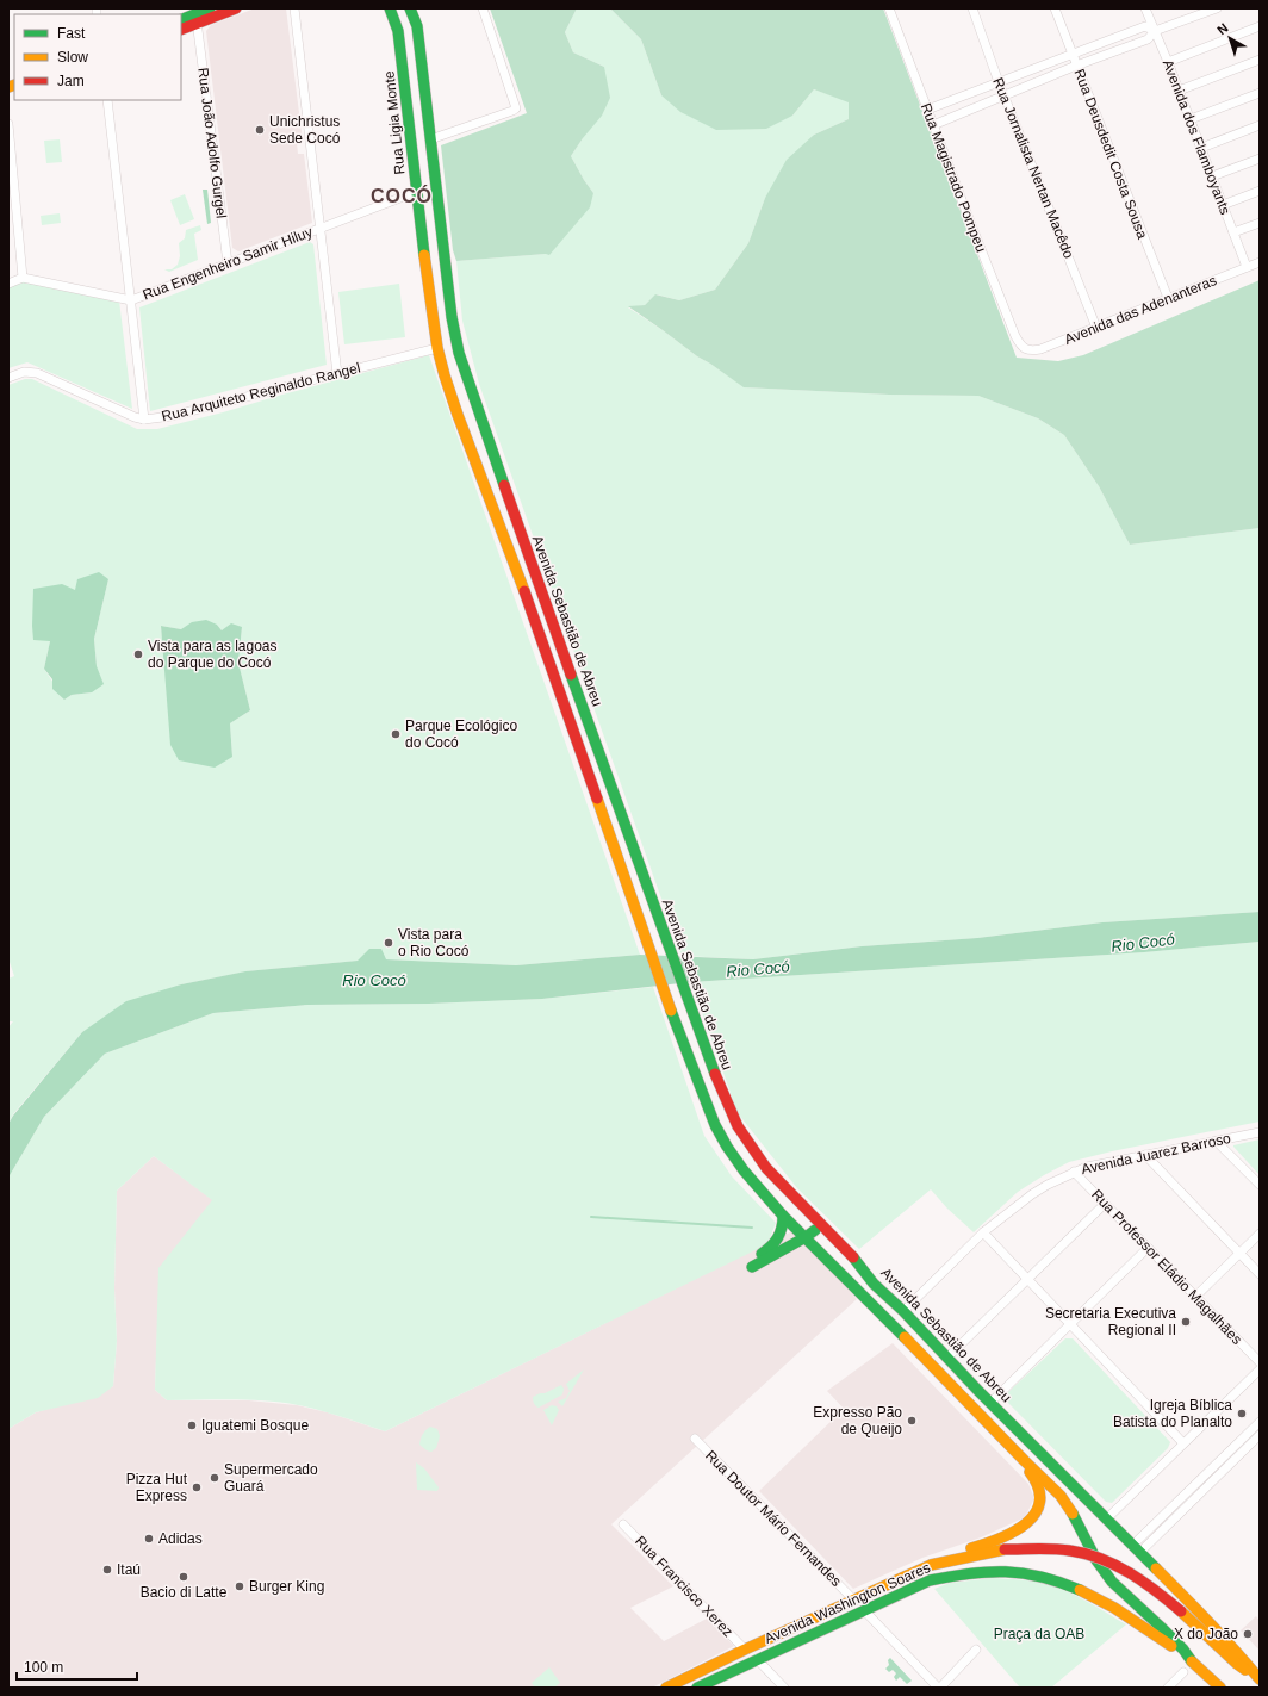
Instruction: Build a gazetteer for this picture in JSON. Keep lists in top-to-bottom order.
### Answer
{
  "streets": {
    "main road": ["Rua Ligia Monte", "Avenida Sebastião de Abreu", "Avenida Washington Soares"],
    "street": [
      "Avenida dos Flamboyants",
      "Rua João Adolfo Gurgel",
      "Rua Deusdedit Costa Sousa",
      "Rua Jornalista Nertan Macêdo",
      "Rua Magistrado Pompeu",
      "Rua Engenheiro Samir Hiluy",
      "Avenida das Adenanteras",
      "Rua Arquiteto Reginaldo Rangel",
      "Avenida Juarez Barroso",
      "Rua Professor Eládio Magalhães",
      "Rua Doutor Mário Fernandes",
      "Rua Francisco Xerez"
    ]
  },
  "crossings": [
    ["Rua Ligia Monte", "Rua Engenheiro Samir Hiluy"],
    ["Rua Ligia Monte", "Rua Arquiteto Reginaldo Rangel"],
    ["Rua Ligia Monte", "Avenida Sebastião de Abreu"],
    ["Avenida dos Flamboyants", "Avenida das Adenanteras"],
    ["Rua João Adolfo Gurgel", "Rua Engenheiro Samir Hiluy"],
    ["Rua Deusdedit Costa Sousa", "Avenida das Adenanteras"],
    ["Rua Jornalista Nertan Macêdo", "Avenida das Adenanteras"],
    ["Rua Magistrado Pompeu", "Avenida das Adenanteras"],
    ["Rua Arquiteto Reginaldo Rangel", "Avenida Sebastião de Abreu"],
    ["Avenida Sebastião de Abreu", "Avenida Juarez Barroso"],
    ["Avenida Sebastião de Abreu", "Avenida Washington Soares"],
    ["Avenida Juarez Barroso", "Rua Professor Eládio Magalhães"],
    ["Rua Doutor Mário Fernandes", "Avenida Washington Soares"],
    ["Rua Francisco Xerez", "Avenida Washington Soares"]
  ],
  "districts": ["COCÓ"],
  "water": ["Rio Cocó"],
  "parks": ["Praça da OAB"],
  "places": [
    "Unichristus Sede Cocó",
    "Vista para as lagoas do Parque do Cocó",
    "Parque Ecológico do Cocó",
    "Vista para o Rio Cocó",
    "Secretaria Executiva Regional II",
    "Igreja Bíblica Batista do Planalto",
    "Expresso Pão de Queijo",
    "Iguatemi Bosque",
    "Supermercado Guará",
    "Pizza Hut Express",
    "Adidas",
    "Itaú",
    "Bacio di Latte",
    "Burger King",
    "X do João"
  ],
  "legend": ["Fast", "Slow", "Jam"],
  "scale_bar": "100 m",
  "north": "top left"
}
